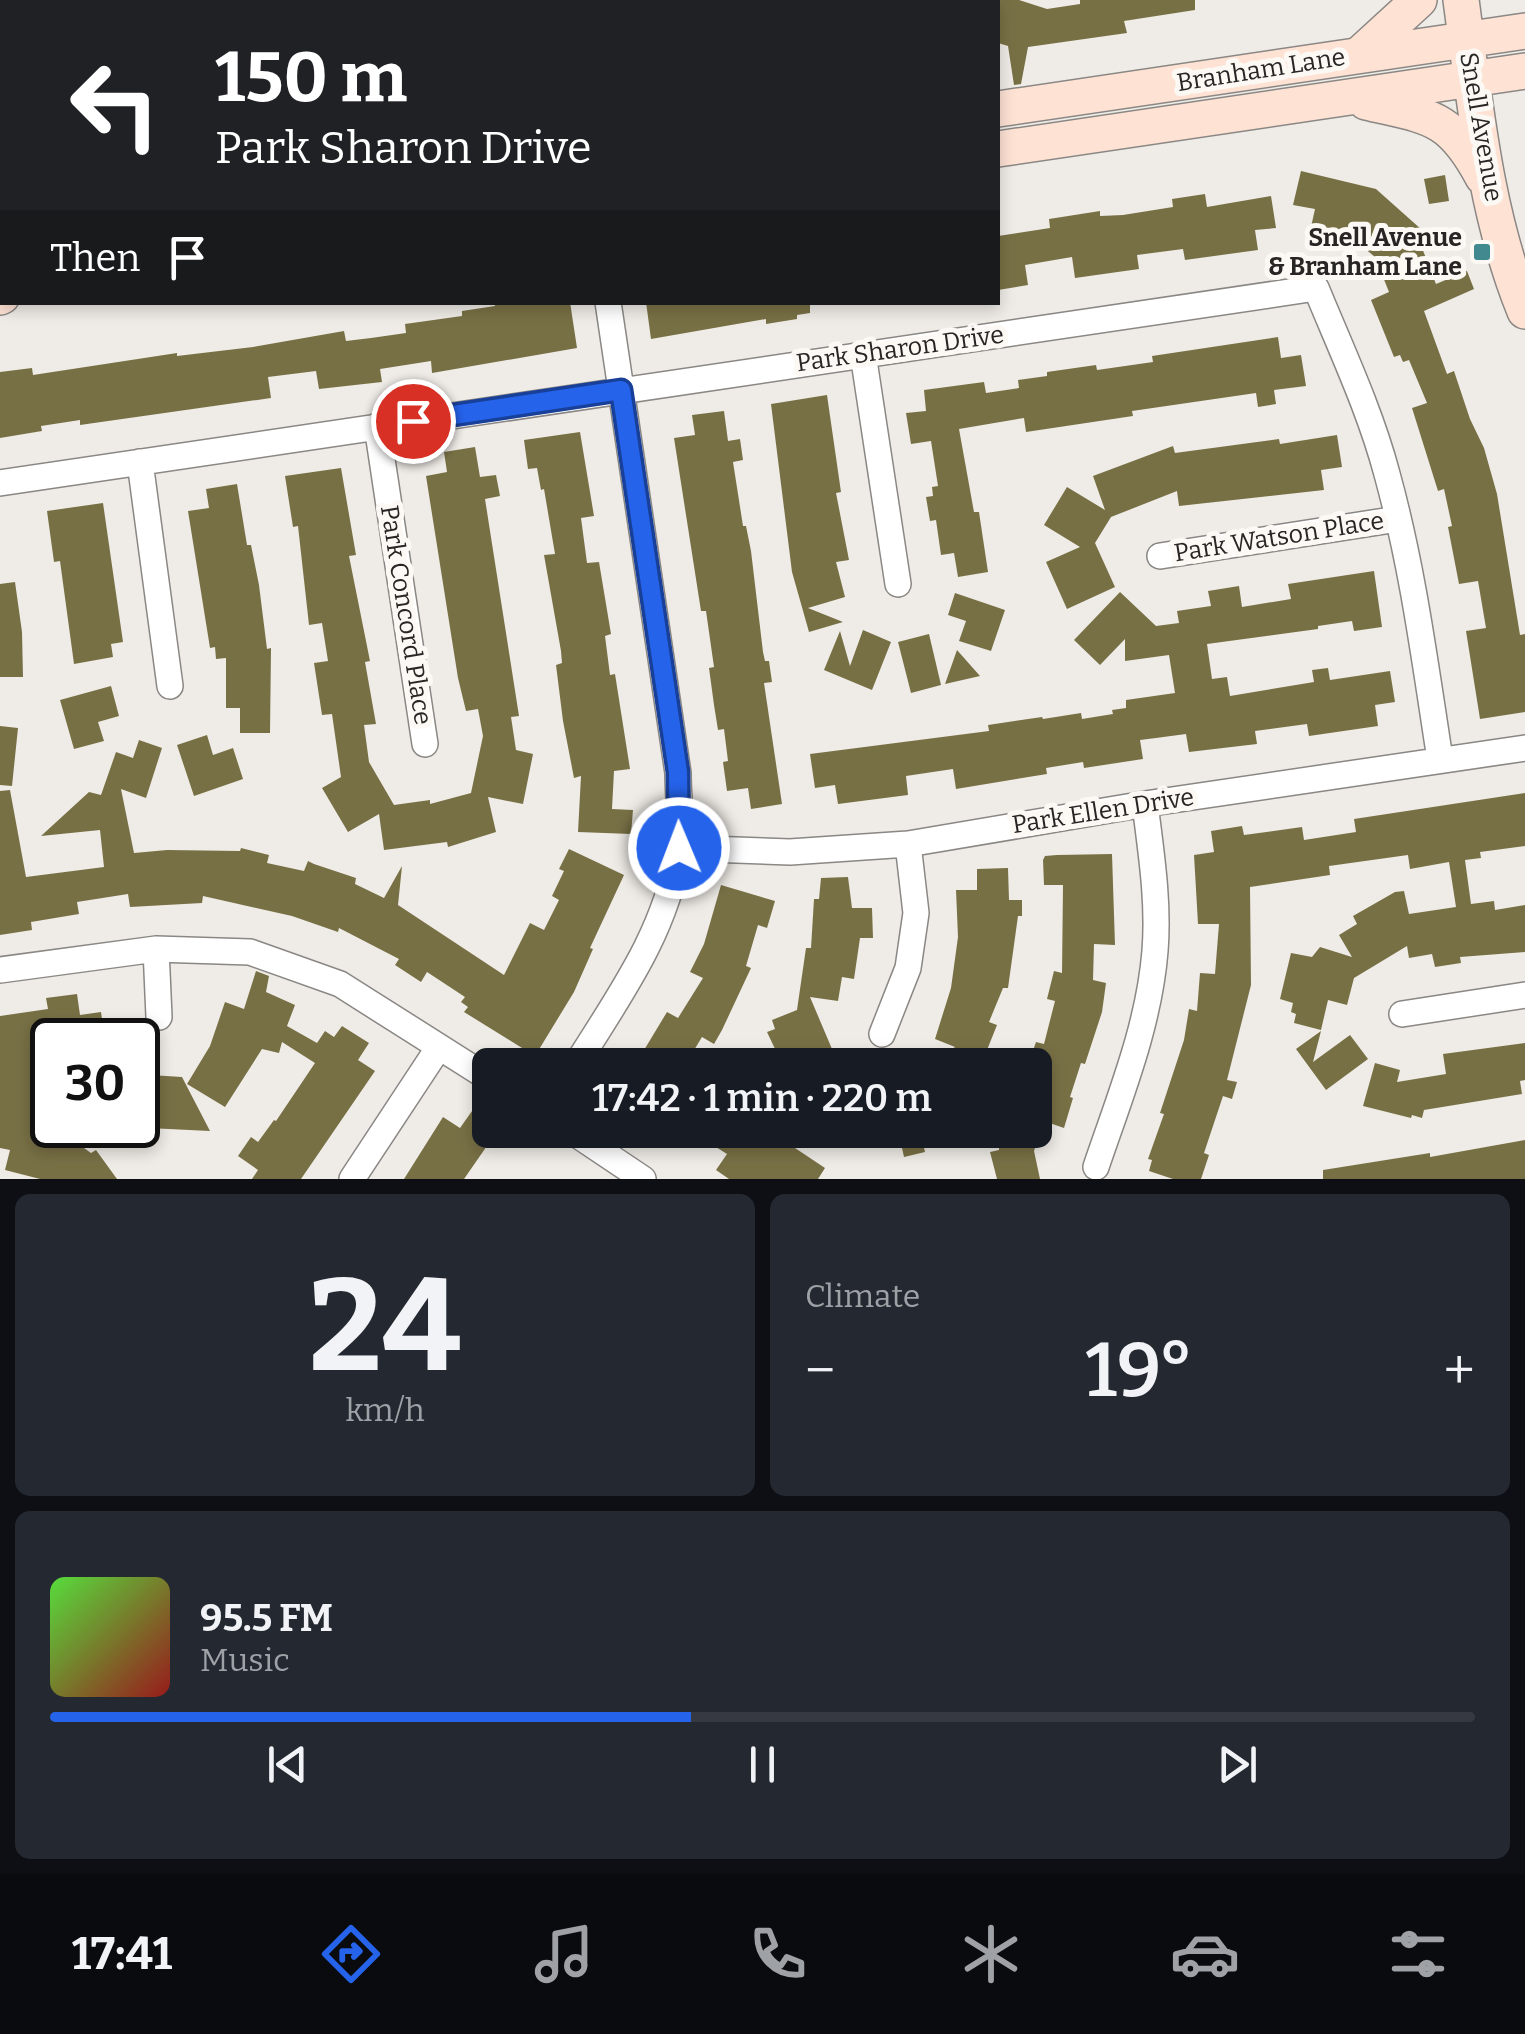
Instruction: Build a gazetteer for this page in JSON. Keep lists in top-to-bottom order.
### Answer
{
  "streets": {
    "main road": ["Branham Lane", "Snell Avenue"],
    "street": [
      "Park Sharon Drive",
      "Park Watson Place",
      "Park Concord Place",
      "Park Ellen Drive"
    ]
  },
  "crossings": [
    ["Branham Lane", "Snell Avenue"],
    ["Park Sharon Drive", "Park Watson Place"],
    ["Park Sharon Drive", "Park Concord Place"],
    ["Park Sharon Drive", "Park Ellen Drive"]
  ],
  "places": {
    "transit": ["Snell Avenue & Branham Lane"]
  },
  "page": {
    "turn": ["150 m", "Park Sharon Drive"],
    "then": "Then",
    "limit": "30",
    "trip": "17:42 · 1 min · 220 m",
    "tile": [
      ["24", "km/h"],
      "Climate"
    ],
    "heat": ["−", "19°", "+"],
    "song": ["95.5 FM", "Music"],
    "tabs": "17:41"
  }
}
